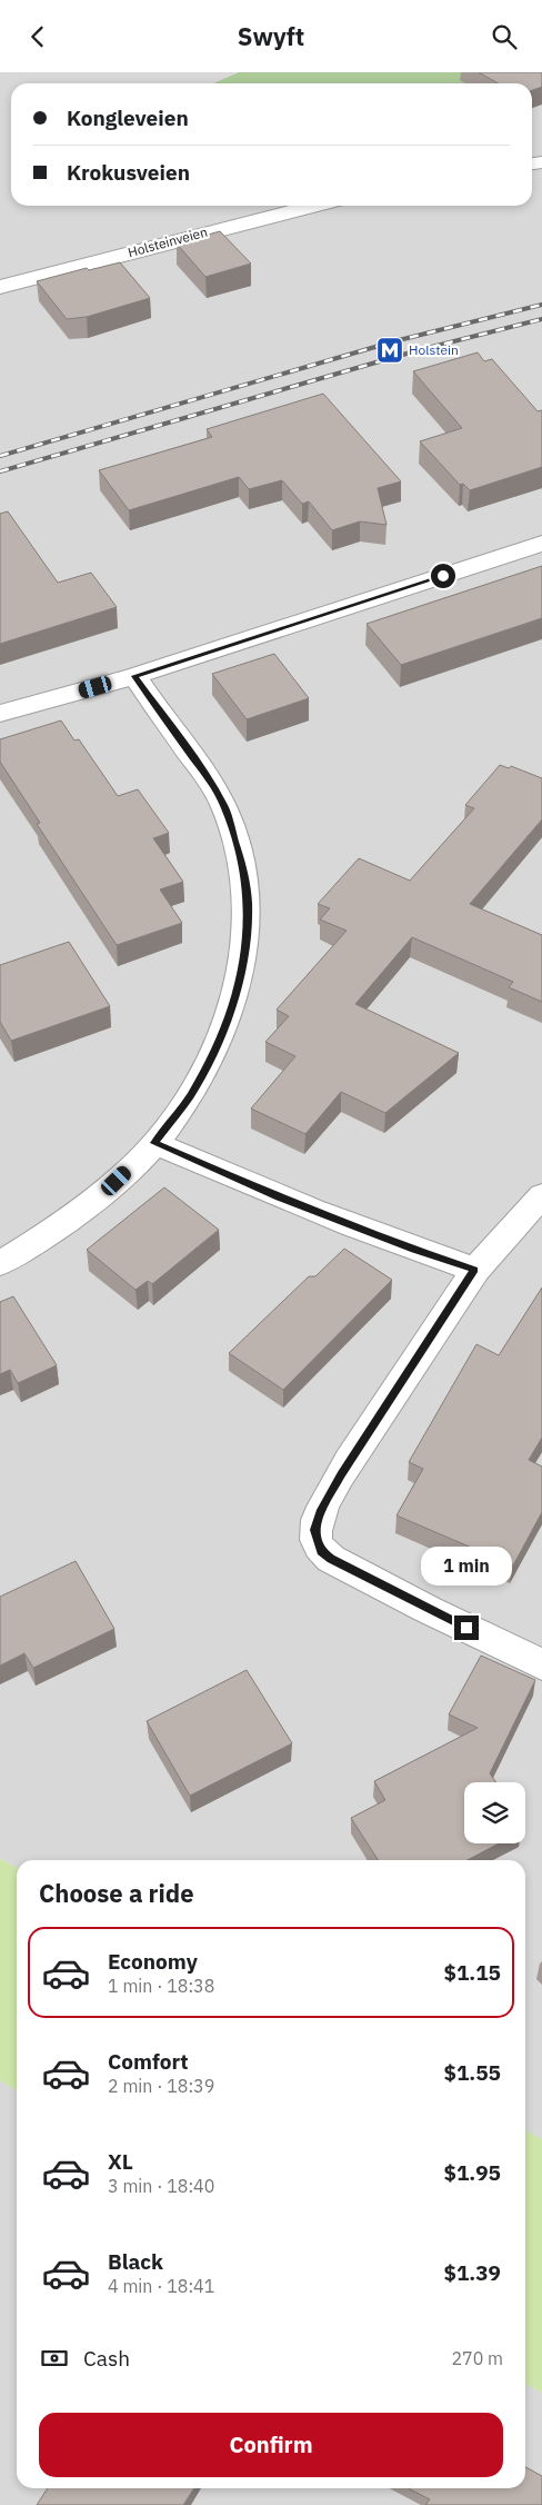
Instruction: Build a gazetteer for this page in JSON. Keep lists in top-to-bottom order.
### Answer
{
  "streets": {
    "street": ["Holsteinveien"]
  },
  "places": {
    "metro station": ["Holstein"]
  },
  "page": {
    "header": "Swyft",
    "banner": ["Kongleveien", "Krokusveien"],
    "bubble": "1 min",
    "heading": "Choose a ride",
    "list": [
      {
        "name": "Economy",
        "note": "1 min · 18:38",
        "value": "$1.15"
      },
      {
        "name": "Comfort",
        "note": "2 min · 18:39",
        "value": "$1.55"
      },
      {
        "name": "XL",
        "note": "3 min · 18:40",
        "value": "$1.95"
      },
      {
        "name": "Black",
        "note": "4 min · 18:41",
        "value": "$1.39"
      }
    ],
    "pay": ["Cash", "270 m"],
    "buttons": "Confirm"
  }
}
